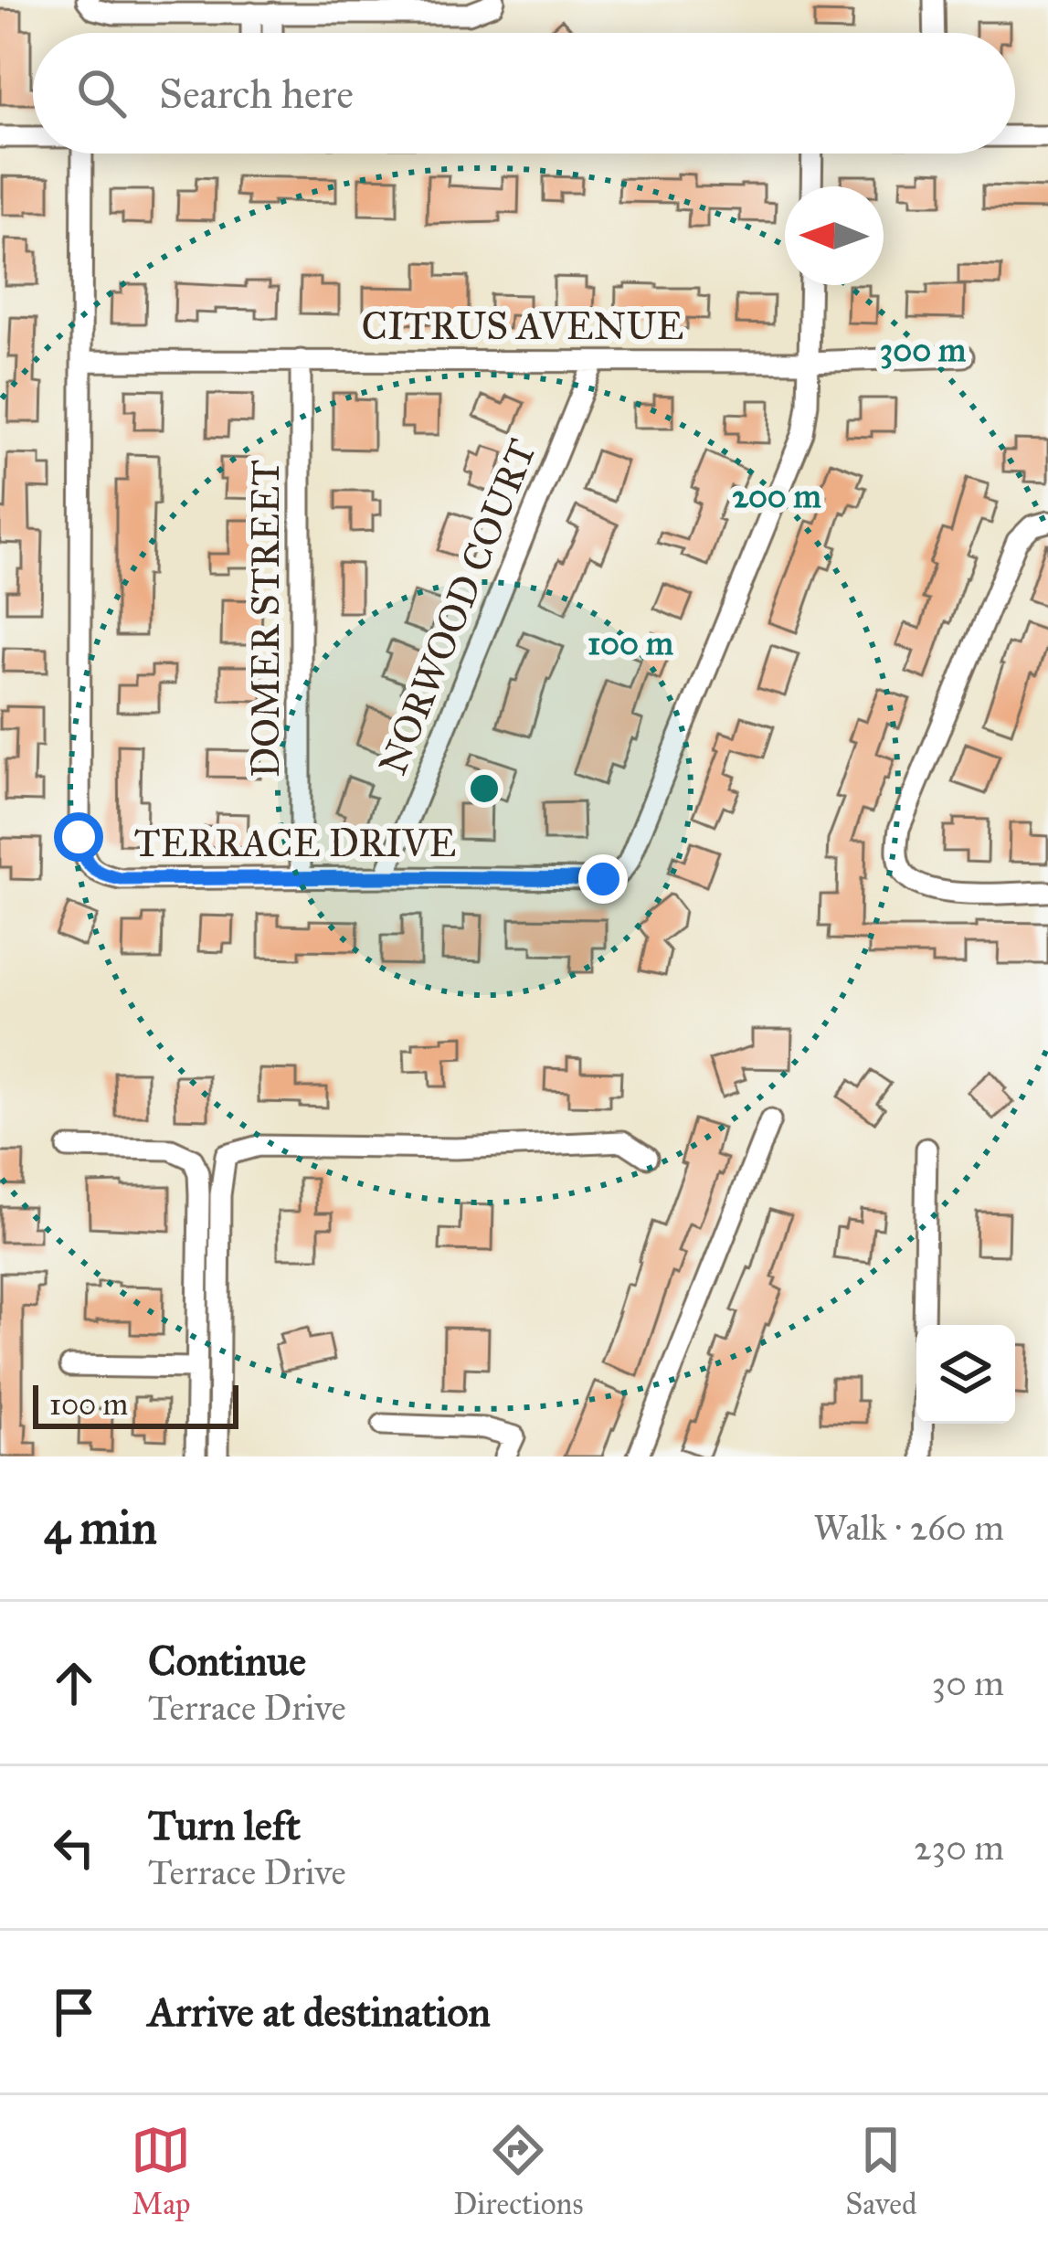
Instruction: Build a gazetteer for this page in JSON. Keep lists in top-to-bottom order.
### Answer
{
  "streets": {
    "street": [
      "CITRUS AVENUE",
      "NORWOOD COURT",
      "DOMER STREET",
      "TERRACE DRIVE"
    ]
  },
  "crossings": [
    ["CITRUS AVENUE", "NORWOOD COURT"],
    ["CITRUS AVENUE", "DOMER STREET"],
    ["CITRUS AVENUE", "TERRACE DRIVE"],
    ["NORWOOD COURT", "TERRACE DRIVE"],
    ["DOMER STREET", "TERRACE DRIVE"]
  ],
  "scale_bar": "100 m",
  "north": "left",
  "page": {
    "search": "Search here",
    "scale": "100 m",
    "heading": ["4 min", "Walk · 260 m"],
    "list": [
      ["Continue", "Terrace Drive", "30 m"],
      ["Turn left", "Terrace Drive", "230 m"],
      "Arrive at destination"
    ],
    "nav": ["Map", "Directions", "Saved"]
  },
  "rings": ["300 m", "200 m", "100 m"]
}
